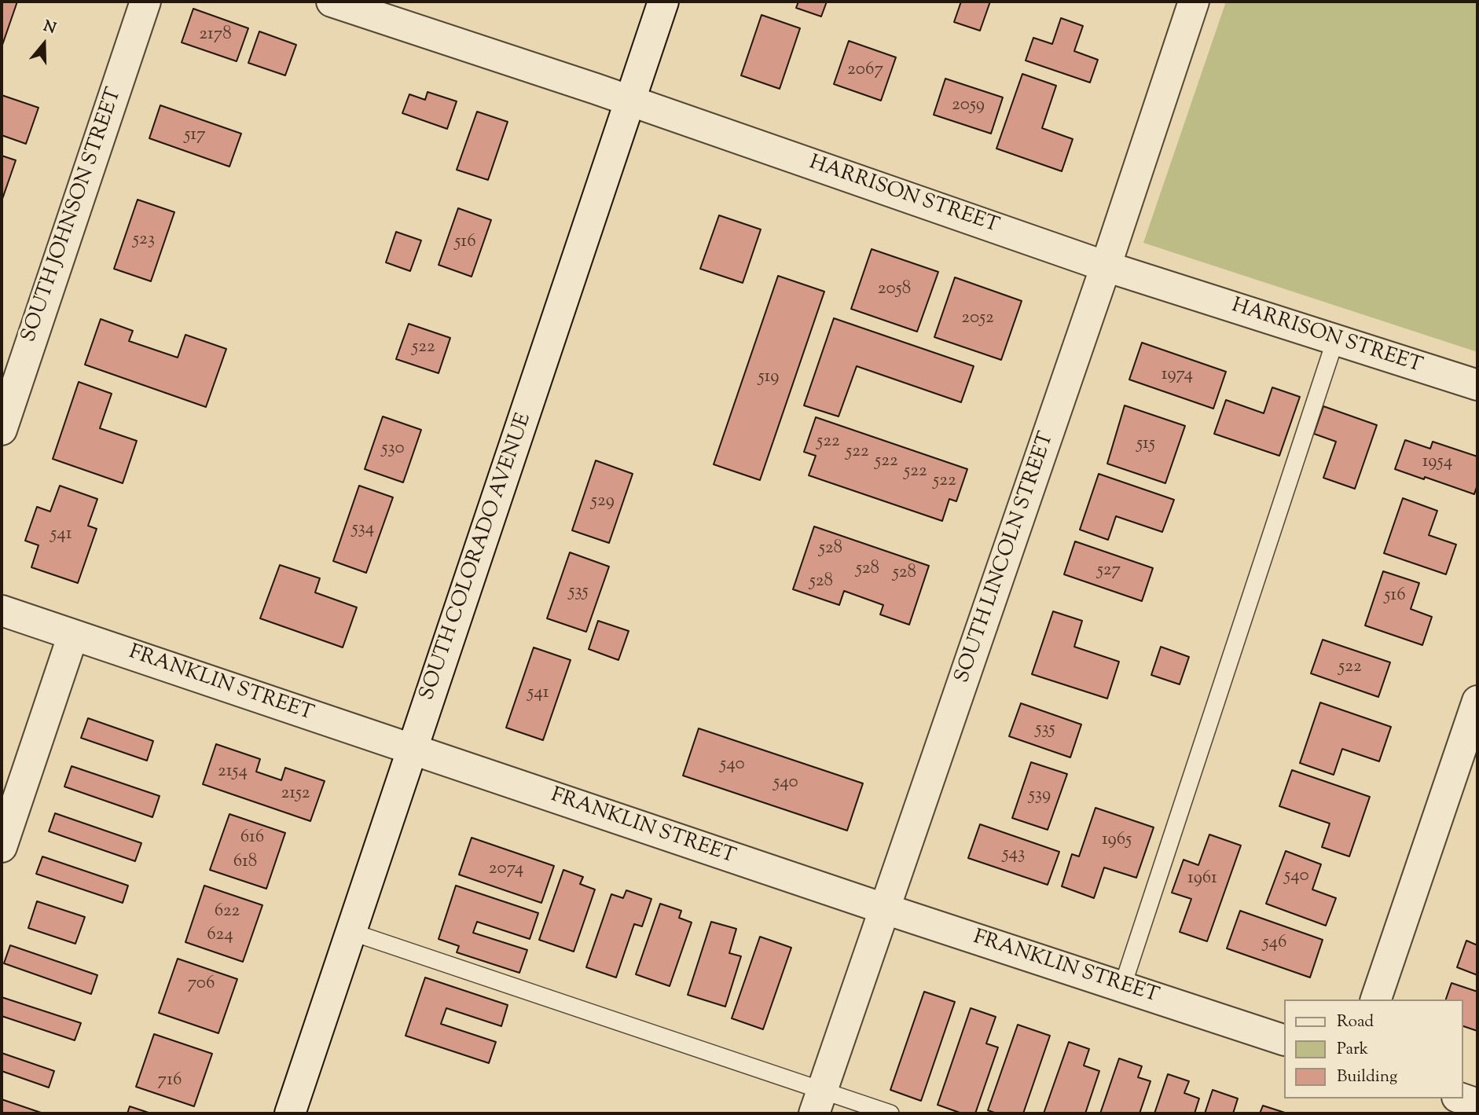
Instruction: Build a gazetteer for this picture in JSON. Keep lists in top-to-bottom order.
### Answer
{
  "streets": {
    "street": [
      "HARRISON STREET",
      "SOUTH JOHNSON STREET",
      "SOUTH COLORADO AVENUE",
      "SOUTH LINCOLN STREET",
      "FRANKLIN STREET"
    ]
  },
  "crossings": [
    ["HARRISON STREET", "SOUTH COLORADO AVENUE"],
    ["HARRISON STREET", "SOUTH LINCOLN STREET"],
    ["SOUTH COLORADO AVENUE", "FRANKLIN STREET"],
    ["SOUTH LINCOLN STREET", "FRANKLIN STREET"]
  ],
  "house_numbers": [
    "2178",
    "2067",
    "2059",
    "517",
    "523",
    "516",
    "2058",
    "2052",
    "522",
    "1974",
    "519",
    "522",
    "515",
    "530",
    "522",
    "522",
    "1954",
    "522",
    "522",
    "529",
    "534",
    "541",
    "528",
    "528",
    "527",
    "528",
    "528",
    "535",
    "516",
    "522",
    "541",
    "535",
    "540",
    "2154",
    "540",
    "2152",
    "539",
    "616",
    "1965",
    "543",
    "618",
    "2074",
    "540",
    "1961",
    "622",
    "624",
    "546",
    "706",
    "716"
  ],
  "legend": ["Road", "Park", "Building"],
  "north": "top"
}
